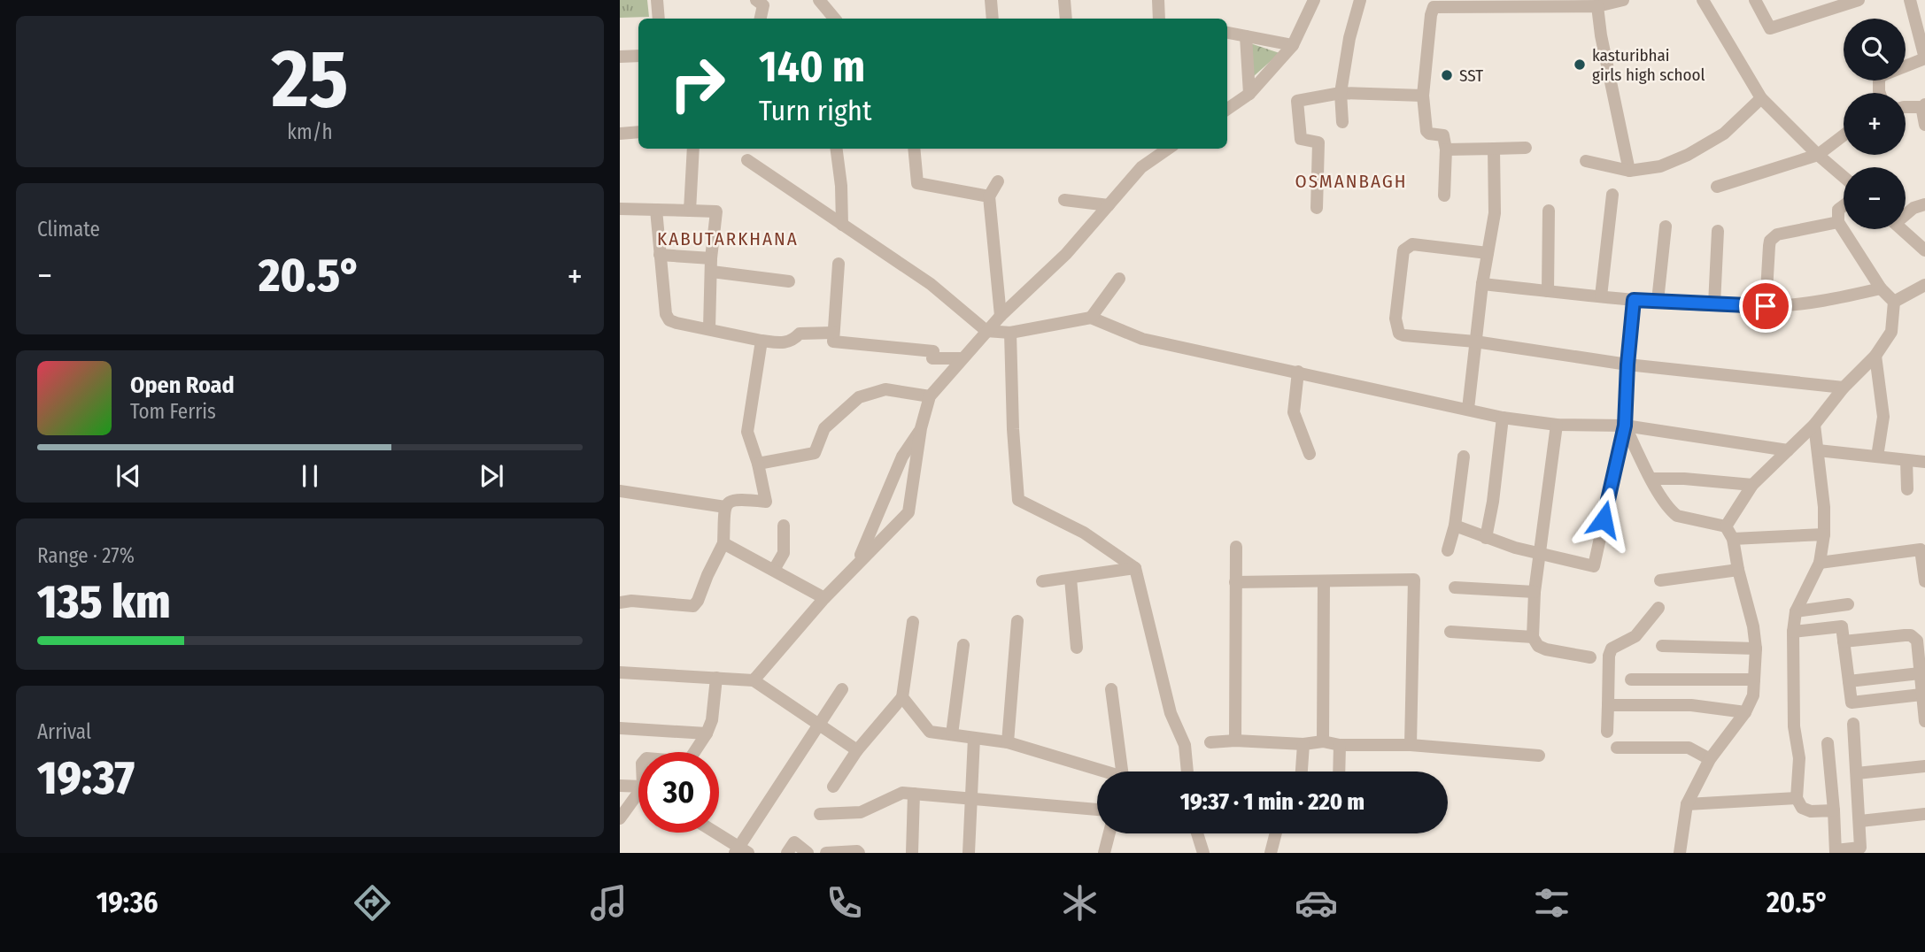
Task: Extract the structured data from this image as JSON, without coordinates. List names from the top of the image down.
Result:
{
  "districts": ["OSMANBAGH", "KABUTARKHANA"],
  "places": ["kasturibhai girls high school", "SST"],
  "page": {
    "tile": [
      ["25", "km/h"],
      "Climate",
      ["Range · 27%", "135 km"],
      ["Arrival", "19:37"]
    ],
    "map_buttons": ["+", "−"],
    "turn": ["140 m", "Turn right"],
    "heat": ["−", "20.5°", "+"],
    "song": ["Open Road", "Tom Ferris"],
    "limit": "30",
    "trip": "19:37 · 1 min · 220 m",
    "tabs": ["19:36", "20.5°"]
  }
}
